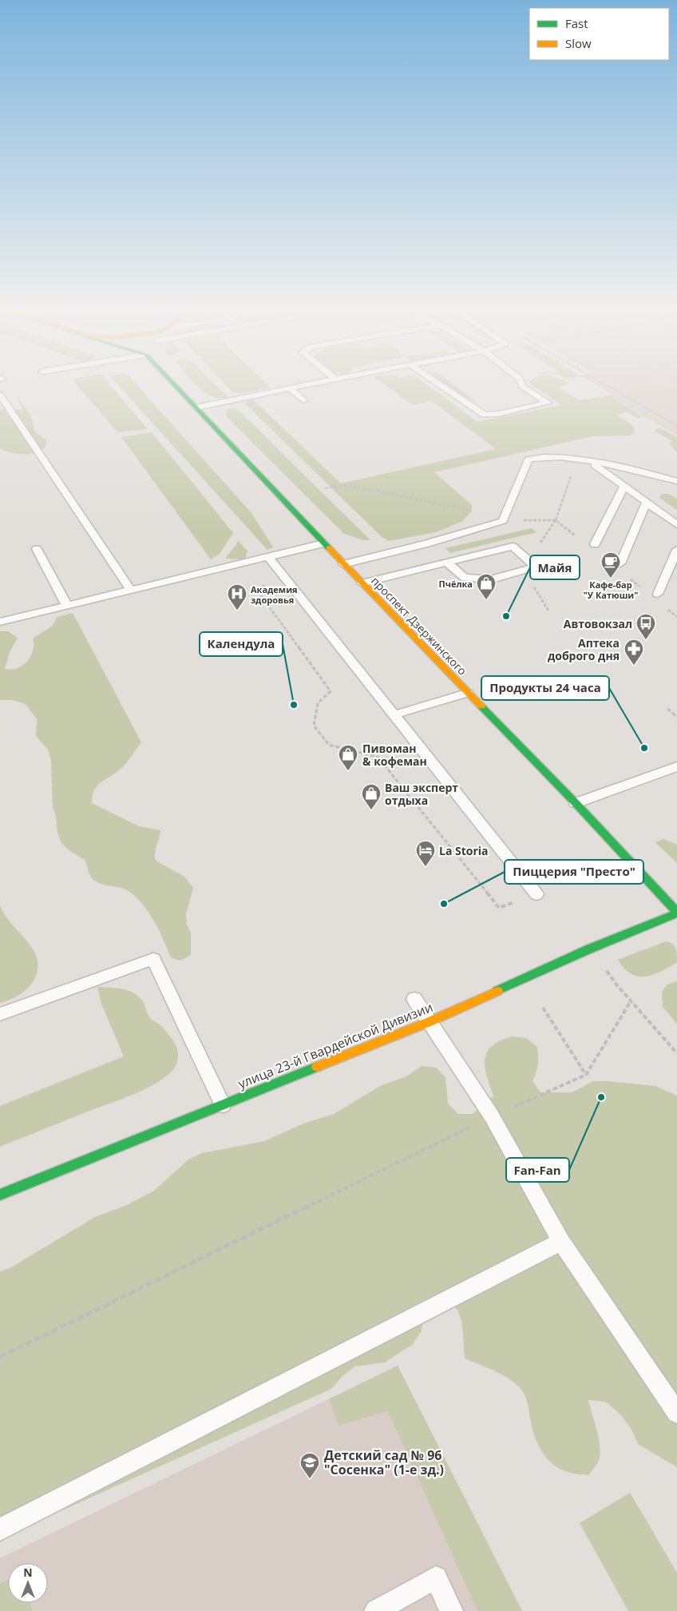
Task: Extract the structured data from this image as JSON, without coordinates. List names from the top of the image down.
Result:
{
  "streets": {
    "main road": ["проспект Дзержинского", "улица 23-й Гвардейской Дивизии"]
  },
  "crossings": [
    ["проспект Дзержинского", "улица 23-й Гвардейской Дивизии"]
  ],
  "places": {
    "cafe": ["Кафе-бар \"У Катюши\""],
    "shop": ["Пчёлка", "Пивоман & кофеман", "Ваш эксперт отдыха"],
    "hospital": ["Академия здоровья"],
    "other": [
      "Майя",
      "Календула",
      "Продукты 24 часа",
      "Пиццерия \"Престо\"",
      "Fan-Fan"
    ],
    "bus stop": ["Автовокзал"],
    "pharmacy": ["Аптека доброго дня"],
    "hotel": ["La Storia"],
    "school or university": ["Детский сад № 96 \"Сосенка\" (1-е зд.)"]
  },
  "legend": ["Fast", "Slow"],
  "north": "top"
}
